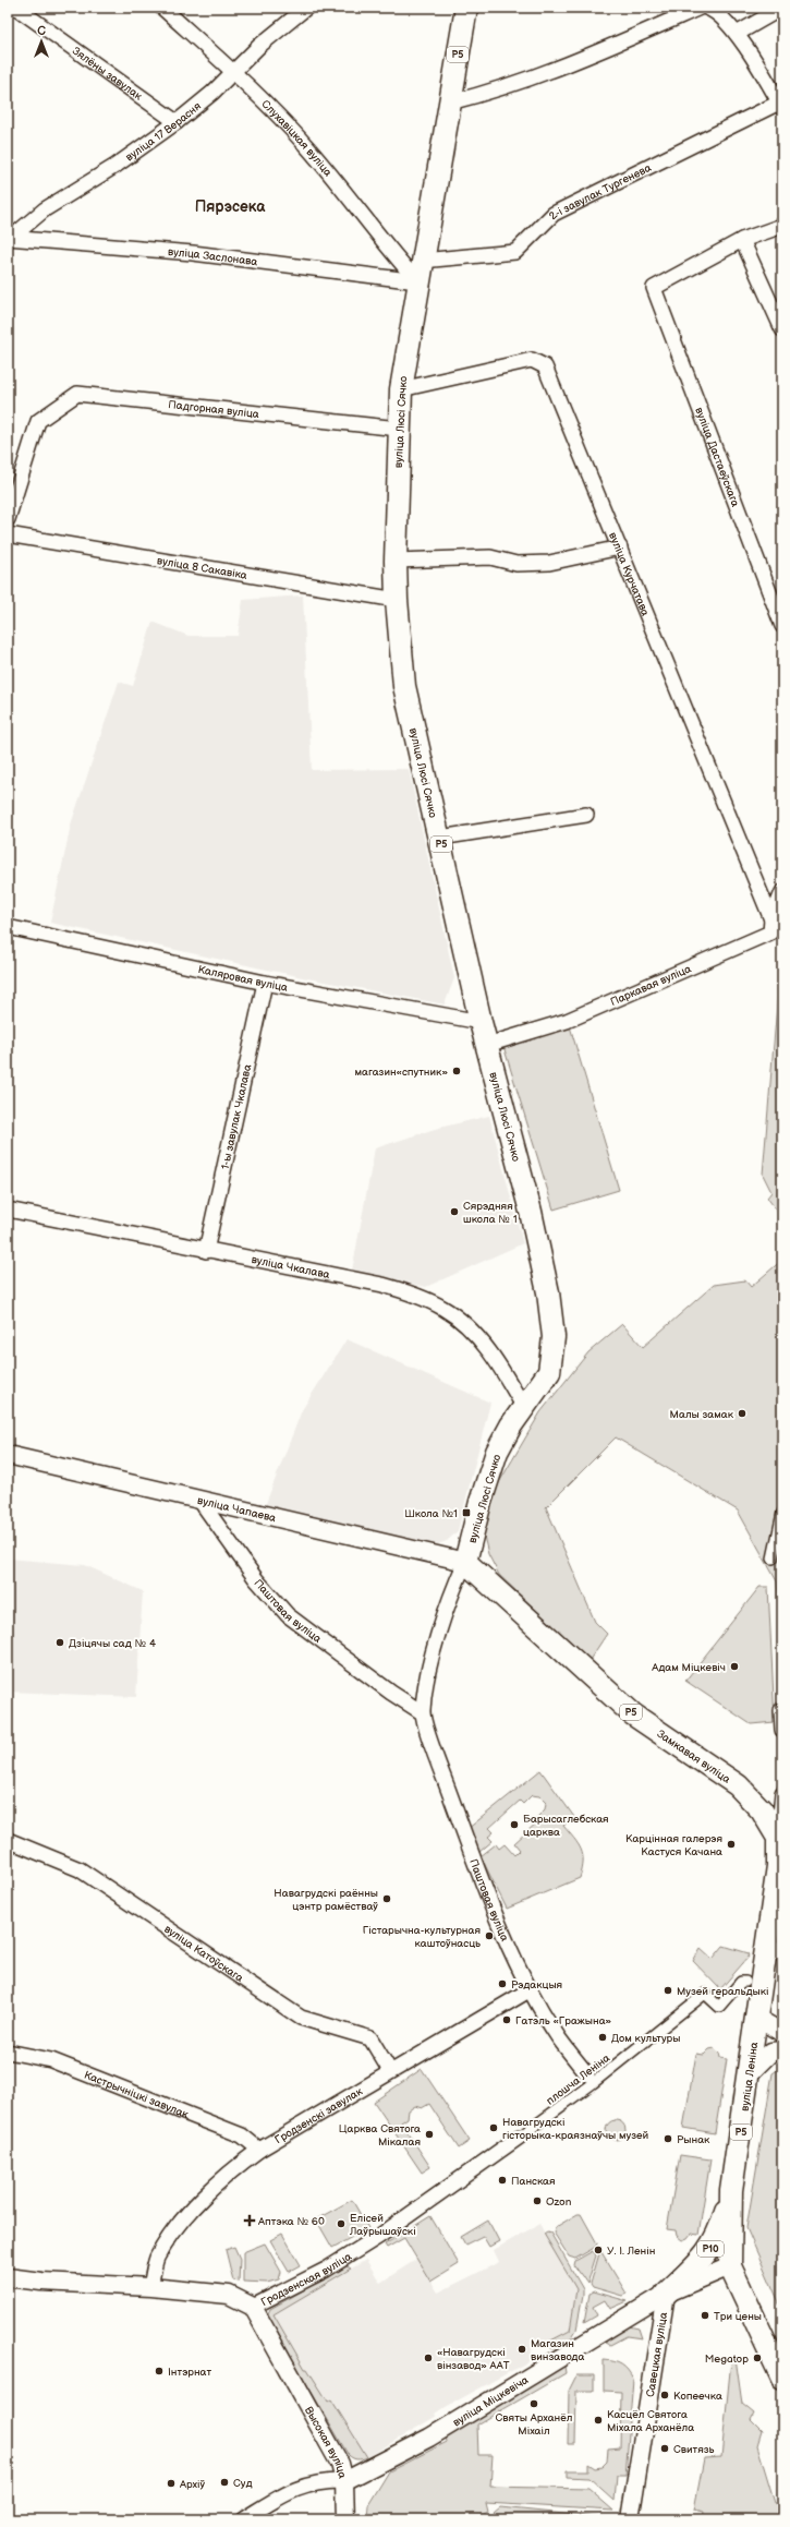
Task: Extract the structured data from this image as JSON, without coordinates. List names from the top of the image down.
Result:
{
  "streets": {
    "main road": [
      "Р5",
      "вуліца Люсі Сячко",
      "Замкавая вуліца",
      "вуліца Леніна",
      "Р10"
    ],
    "street": [
      "Зялёны завулак",
      "вуліца 17 Верасня",
      "Слухавіцкая вуліца",
      "2-і завулак Тургенева",
      "вуліца Заслонава",
      "Падгорная вуліца",
      "вуліца Дастаеўскага",
      "вуліца 8 Сакавіка",
      "вуліца Курчатава",
      "Каляровая вуліца",
      "Паркавая вуліца",
      "1-ы завулак Чкалава",
      "вуліца Чкалава",
      "вуліца Чапаева",
      "Паштовая вуліца",
      "вуліца Катоўскага",
      "плошча Леніна",
      "Кастрычніцкі завулак",
      "Гродзенскі завулак",
      "Гродзенская вуліца",
      "Савецкая вуліца",
      "вуліца Міцкевіча",
      "Высокая вуліца"
    ]
  },
  "crossings": [
    ["Р5", "Замкавая вуліца"],
    ["Р5", "вуліца Леніна"],
    ["Зялёны завулак", "вуліца 17 Верасня"],
    ["вуліца 17 Верасня", "Слухавіцкая вуліца"],
    ["вуліца 17 Верасня", "вуліца Заслонава"],
    ["Слухавіцкая вуліца", "2-і завулак Тургенева"],
    ["Слухавіцкая вуліца", "вуліца Заслонава"],
    ["Слухавіцкая вуліца", "вуліца Люсі Сячко"],
    ["2-і завулак Тургенева", "вуліца Заслонава"],
    ["2-і завулак Тургенева", "вуліца Люсі Сячко"],
    ["вуліца Заслонава", "вуліца Люсі Сячко"],
    ["Падгорная вуліца", "вуліца Люсі Сячко"],
    ["вуліца Люсі Сячко", "вуліца 8 Сакавіка"],
    ["вуліца Люсі Сячко", "вуліца Курчатава"],
    ["вуліца Люсі Сячко", "Каляровая вуліца"],
    ["вуліца Люсі Сячко", "Паркавая вуліца"],
    ["вуліца Люсі Сячко", "вуліца Чкалава"],
    ["вуліца Люсі Сячко", "вуліца Чапаева"],
    ["вуліца Люсі Сячко", "Паштовая вуліца"],
    ["вуліца Люсі Сячко", "Замкавая вуліца"],
    ["вуліца Курчатава", "Паркавая вуліца"],
    ["Каляровая вуліца", "1-ы завулак Чкалава"],
    ["1-ы завулак Чкалава", "вуліца Чкалава"],
    ["вуліца Чапаева", "Паштовая вуліца"],
    ["вуліца Чапаева", "Замкавая вуліца"],
    ["Паштовая вуліца", "Замкавая вуліца"],
    ["Паштовая вуліца", "Гродзенскі завулак"],
    ["вуліца Катоўскага", "Гродзенскі завулак"],
    ["вуліца Леніна", "Р10"],
    ["плошча Леніна", "Гродзенская вуліца"],
    ["Кастрычніцкі завулак", "Гродзенскі завулак"],
    ["Гродзенскі завулак", "Гродзенская вуліца"],
    ["Р10", "Савецкая вуліца"],
    ["Р10", "вуліца Міцкевіча"],
    ["Гродзенская вуліца", "Высокая вуліца"],
    ["Савецкая вуліца", "вуліца Міцкевіча"],
    ["вуліца Міцкевіча", "Высокая вуліца"]
  ],
  "districts": ["Пярэсека"],
  "places": {
    "other": [
      "магазин«спутник»",
      "Сярэдняя школа № 1",
      "Малы замак",
      "Дзіцячы сад № 4",
      "Адам Міцкевіч",
      "Барысаглебская царква",
      "Карцінная галерэя Кастуся Качана",
      "Навагрудскі раённы цэнтр рамёстваў",
      "Гістарычна-культурная каштоўнасць",
      "Рэдакцыя",
      "Музей геральдыкі",
      "Гатэль «Гражына»",
      "Дом культуры",
      "Навагрудскі гісторыка-краязнаўчы музей",
      "Царква Святога Мікалая",
      "Рынак",
      "Панская",
      "Ozon",
      "Елісей Лаўрышаўскі",
      "У. І. Ленін",
      "Три цены",
      "Магазин винзавода",
      "«Навагрудскі вінзавод» ААТ",
      "Megatop",
      "Інтэрнат",
      "Копеечка",
      "Святы Арханёл Міхаіл",
      "Касцёл Святога Міхала Арханёла",
      "Свитязь",
      "Суд",
      "Архіў"
    ],
    "transit": ["Школа №1"],
    "health": ["Аптэка № 60"]
  },
  "north": "top"
}
